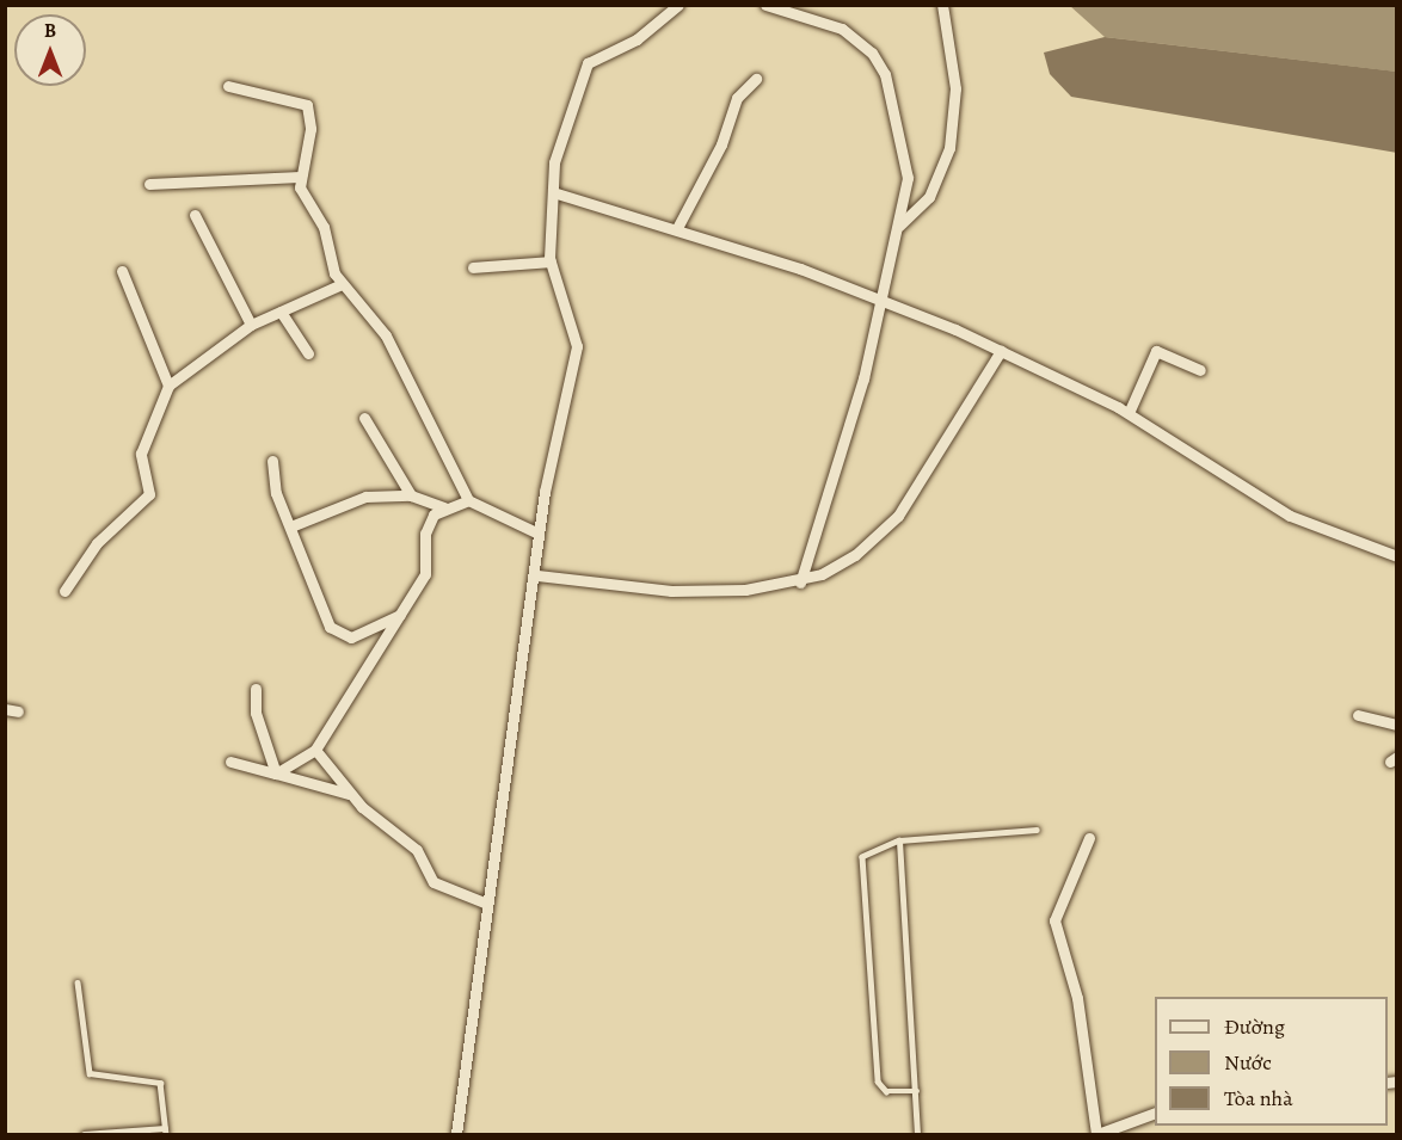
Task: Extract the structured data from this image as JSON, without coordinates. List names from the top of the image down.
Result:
{
  "legend": ["Đường", "Nước", "Tòa nhà"],
  "north": "top"
}
